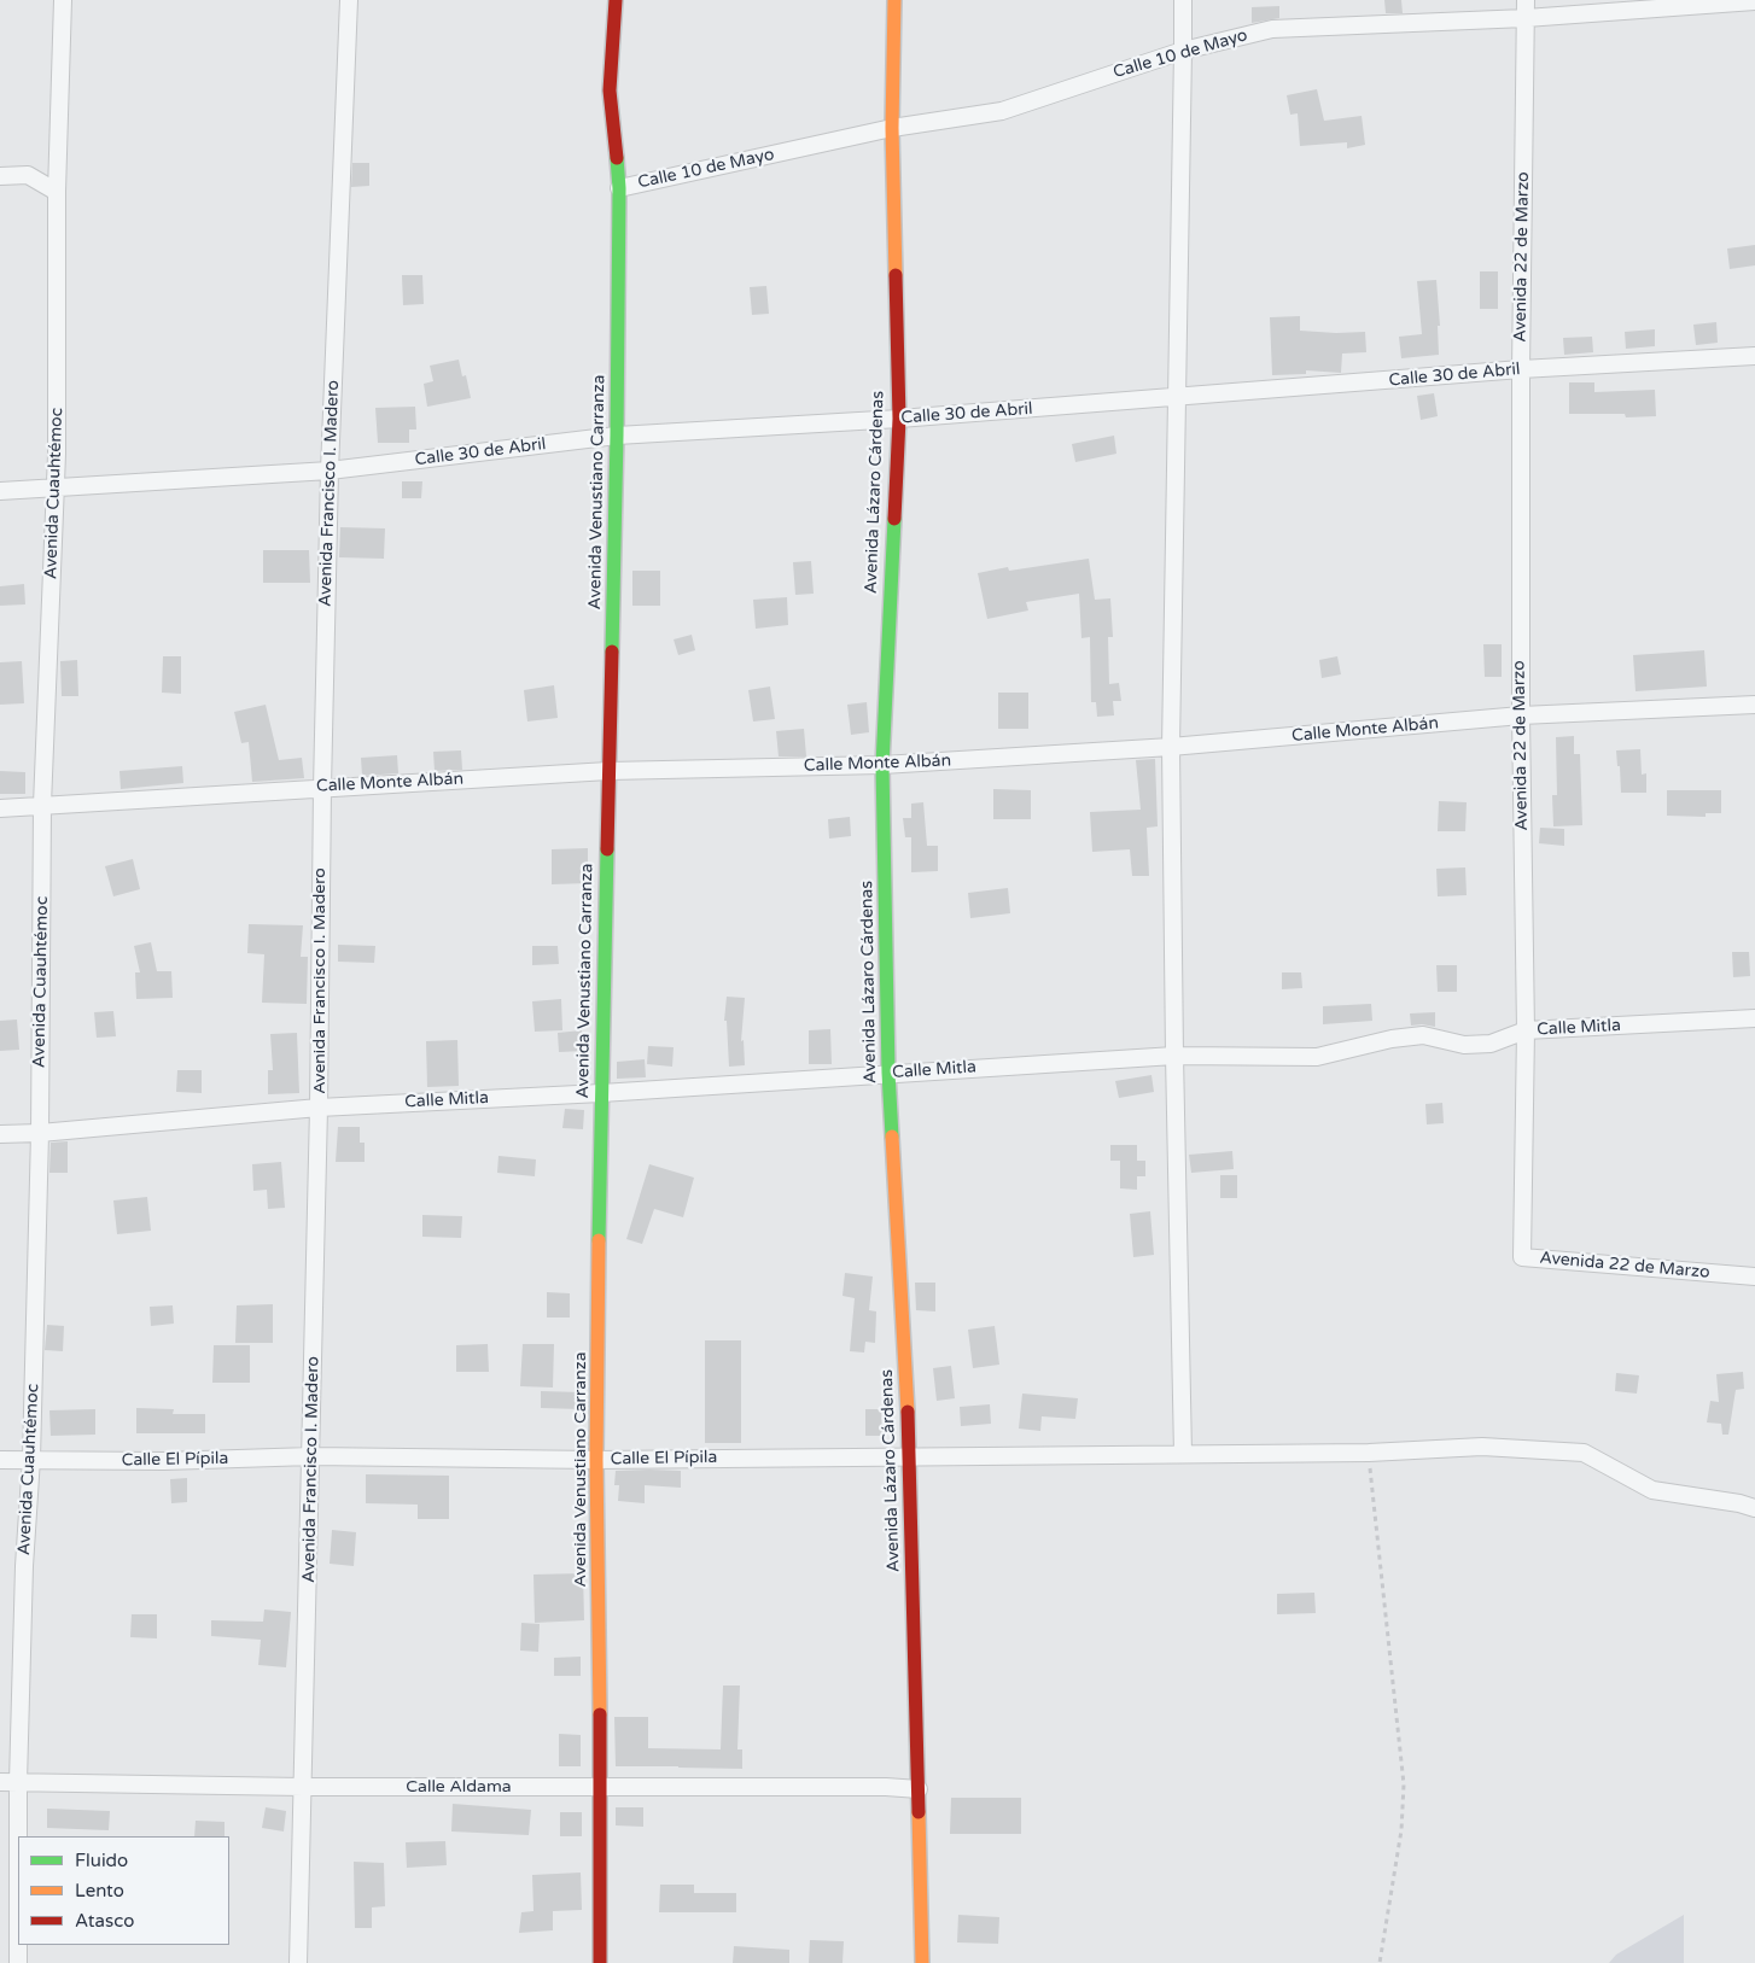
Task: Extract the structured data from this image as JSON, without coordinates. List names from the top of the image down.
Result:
{
  "streets": {
    "street": [
      "Calle 10 de Mayo",
      "Avenida 22 de Marzo",
      "Calle 30 de Abril",
      "Avenida Venustiano Carranza",
      "Avenida Lázaro Cárdenas",
      "Avenida Cuauhtémoc",
      "Avenida Francisco I. Madero",
      "Calle Monte Albán",
      "Calle Mitla",
      "Calle El Pípila",
      "Calle Aldama"
    ]
  },
  "crossings": [
    ["Calle 10 de Mayo", "Avenida 22 de Marzo"],
    ["Calle 10 de Mayo", "Avenida Venustiano Carranza"],
    ["Calle 10 de Mayo", "Avenida Lázaro Cárdenas"],
    ["Avenida 22 de Marzo", "Calle 30 de Abril"],
    ["Avenida 22 de Marzo", "Calle Monte Albán"],
    ["Avenida 22 de Marzo", "Calle Mitla"],
    ["Calle 30 de Abril", "Avenida Venustiano Carranza"],
    ["Calle 30 de Abril", "Avenida Lázaro Cárdenas"],
    ["Calle 30 de Abril", "Avenida Cuauhtémoc"],
    ["Calle 30 de Abril", "Avenida Francisco I. Madero"],
    ["Avenida Venustiano Carranza", "Calle Monte Albán"],
    ["Avenida Venustiano Carranza", "Calle Mitla"],
    ["Avenida Venustiano Carranza", "Calle El Pípila"],
    ["Avenida Venustiano Carranza", "Calle Aldama"],
    ["Avenida Lázaro Cárdenas", "Calle Monte Albán"],
    ["Avenida Lázaro Cárdenas", "Calle Mitla"],
    ["Avenida Lázaro Cárdenas", "Calle El Pípila"],
    ["Avenida Lázaro Cárdenas", "Calle Aldama"],
    ["Avenida Cuauhtémoc", "Calle Monte Albán"],
    ["Avenida Cuauhtémoc", "Calle Mitla"],
    ["Avenida Cuauhtémoc", "Calle El Pípila"],
    ["Avenida Cuauhtémoc", "Calle Aldama"],
    ["Avenida Francisco I. Madero", "Calle Monte Albán"],
    ["Avenida Francisco I. Madero", "Calle Mitla"],
    ["Avenida Francisco I. Madero", "Calle El Pípila"],
    ["Avenida Francisco I. Madero", "Calle Aldama"]
  ],
  "legend": ["Fluido", "Lento", "Atasco"]
}
